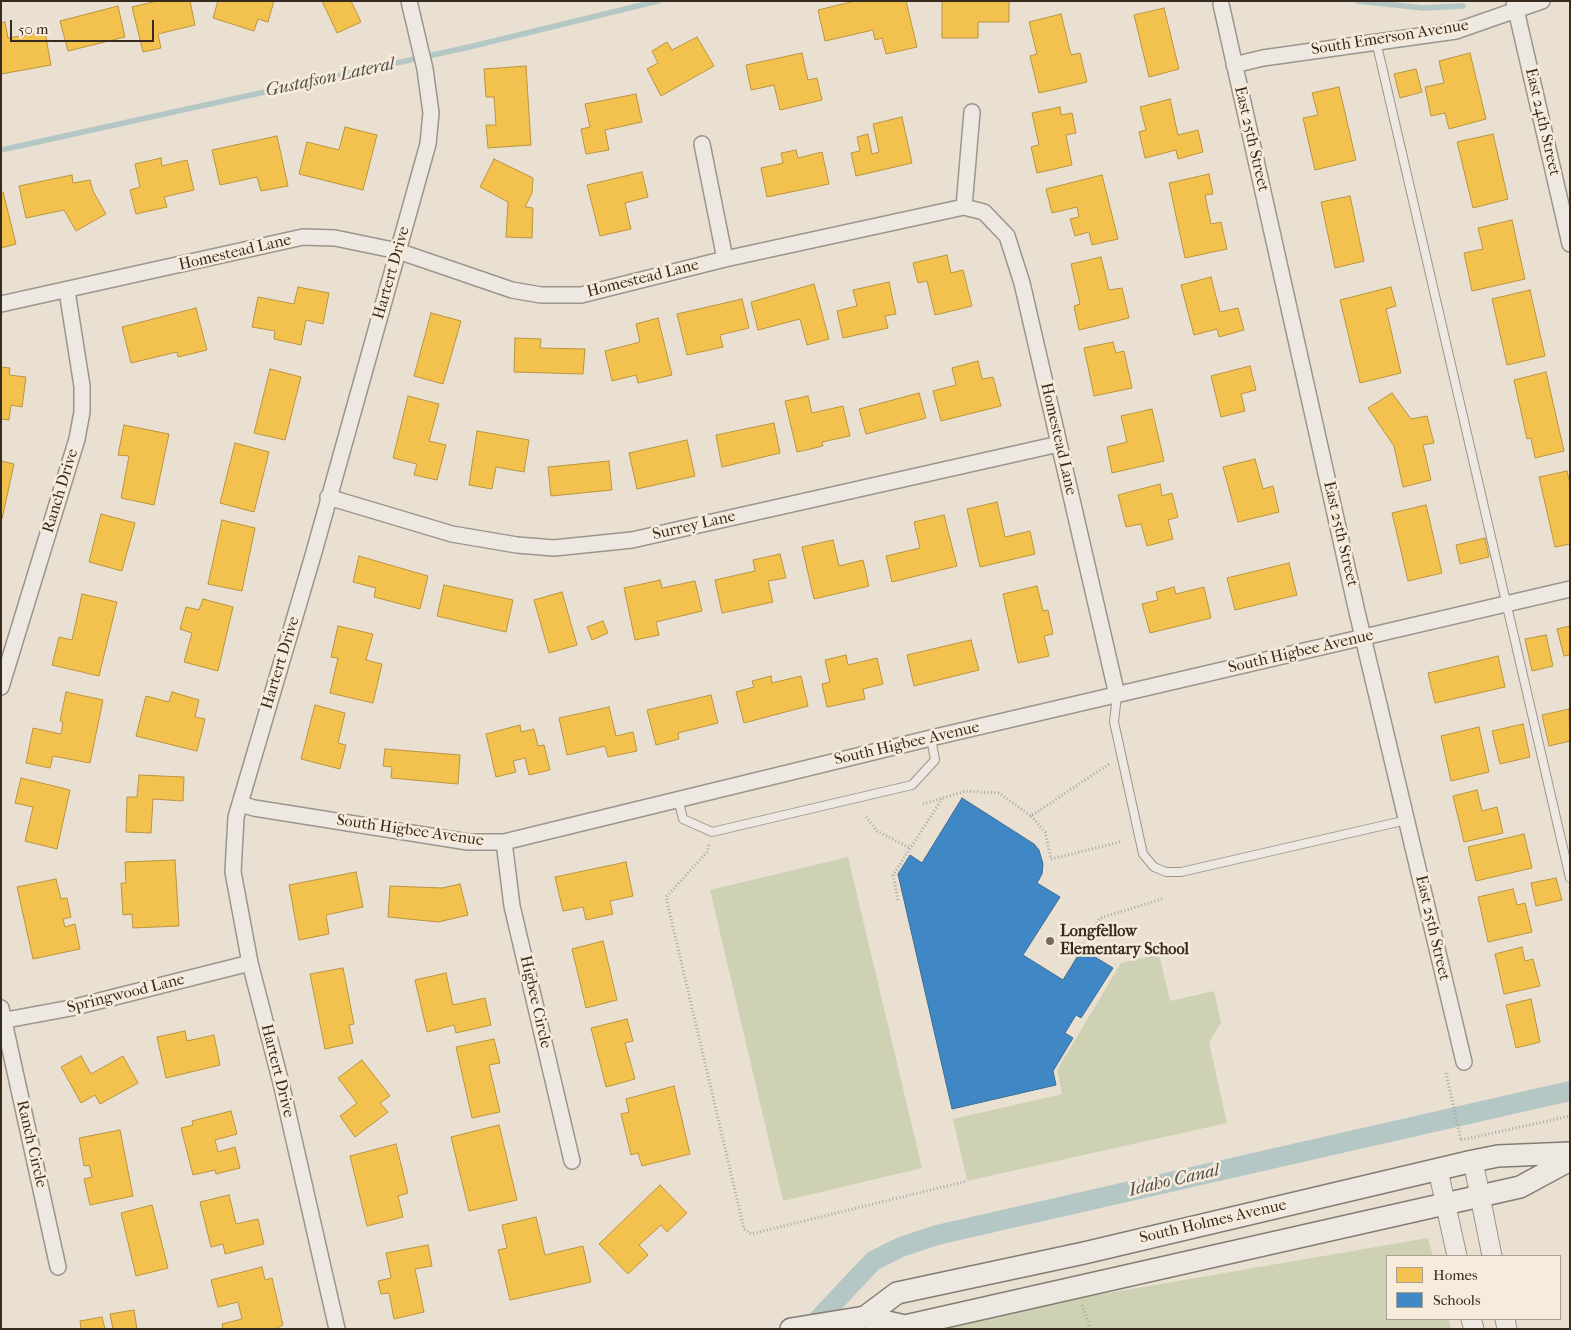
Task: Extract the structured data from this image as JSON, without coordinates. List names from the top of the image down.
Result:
{
  "streets": {
    "main road": ["South Holmes Avenue"],
    "street": [
      "South Emerson Avenue",
      "East 24th Street",
      "East 25th Street",
      "Homestead Lane",
      "Hartert Drive",
      "Ranch Drive",
      "Surrey Lane",
      "South Higbee Avenue",
      "Springwood Lane",
      "Higbee Circle",
      "Ranch Circle"
    ]
  },
  "crossings": [
    ["South Emerson Avenue", "East 24th Street"],
    ["South Emerson Avenue", "East 25th Street"],
    ["East 25th Street", "South Higbee Avenue"],
    ["Homestead Lane", "Hartert Drive"],
    ["Homestead Lane", "Ranch Drive"],
    ["Homestead Lane", "Surrey Lane"],
    ["Homestead Lane", "South Higbee Avenue"],
    ["Hartert Drive", "Surrey Lane"],
    ["Hartert Drive", "South Higbee Avenue"],
    ["Hartert Drive", "Springwood Lane"],
    ["South Higbee Avenue", "Higbee Circle"],
    ["Springwood Lane", "Ranch Circle"]
  ],
  "water": ["Gustafson Lateral", "Idaho Canal"],
  "places": ["Longfellow Elementary School"],
  "legend": ["Homes", "Schools"],
  "scale_bar": "50 m"
}
